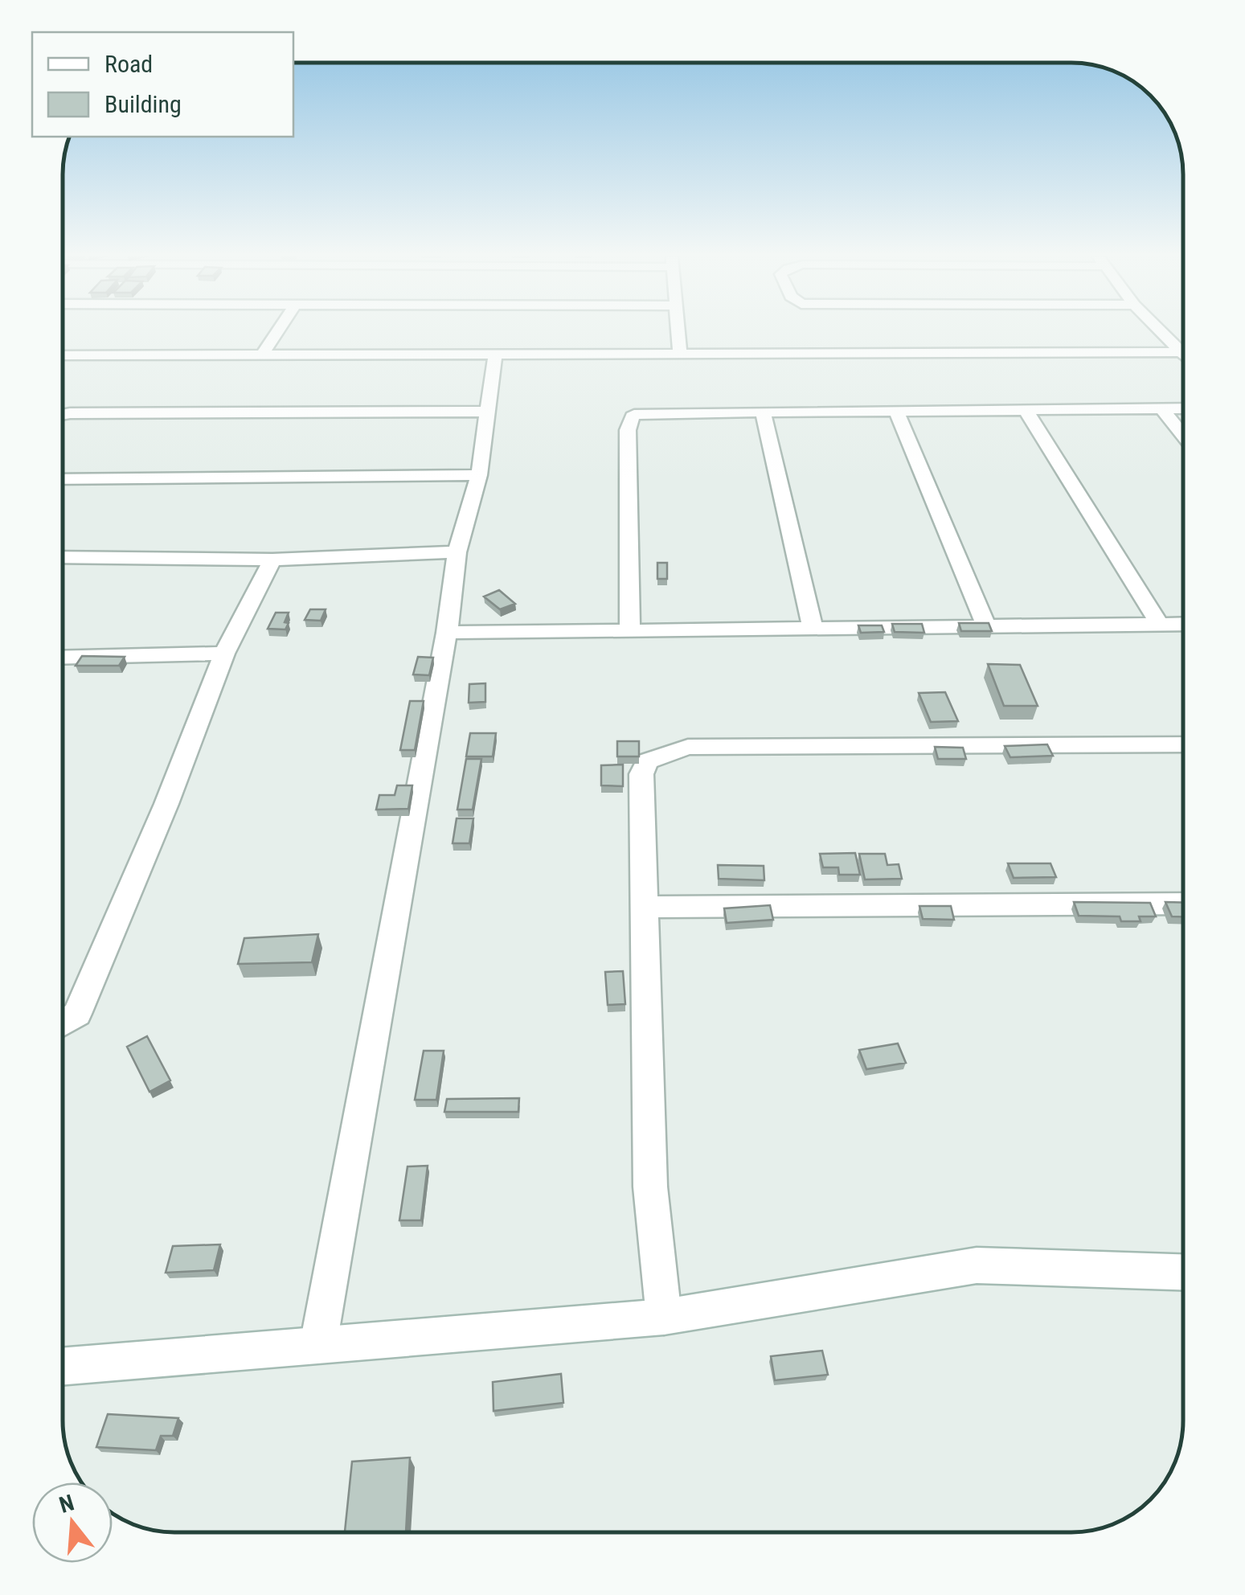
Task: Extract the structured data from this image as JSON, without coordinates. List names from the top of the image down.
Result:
{
  "legend": ["Road", "Building"],
  "north": "top"
}
